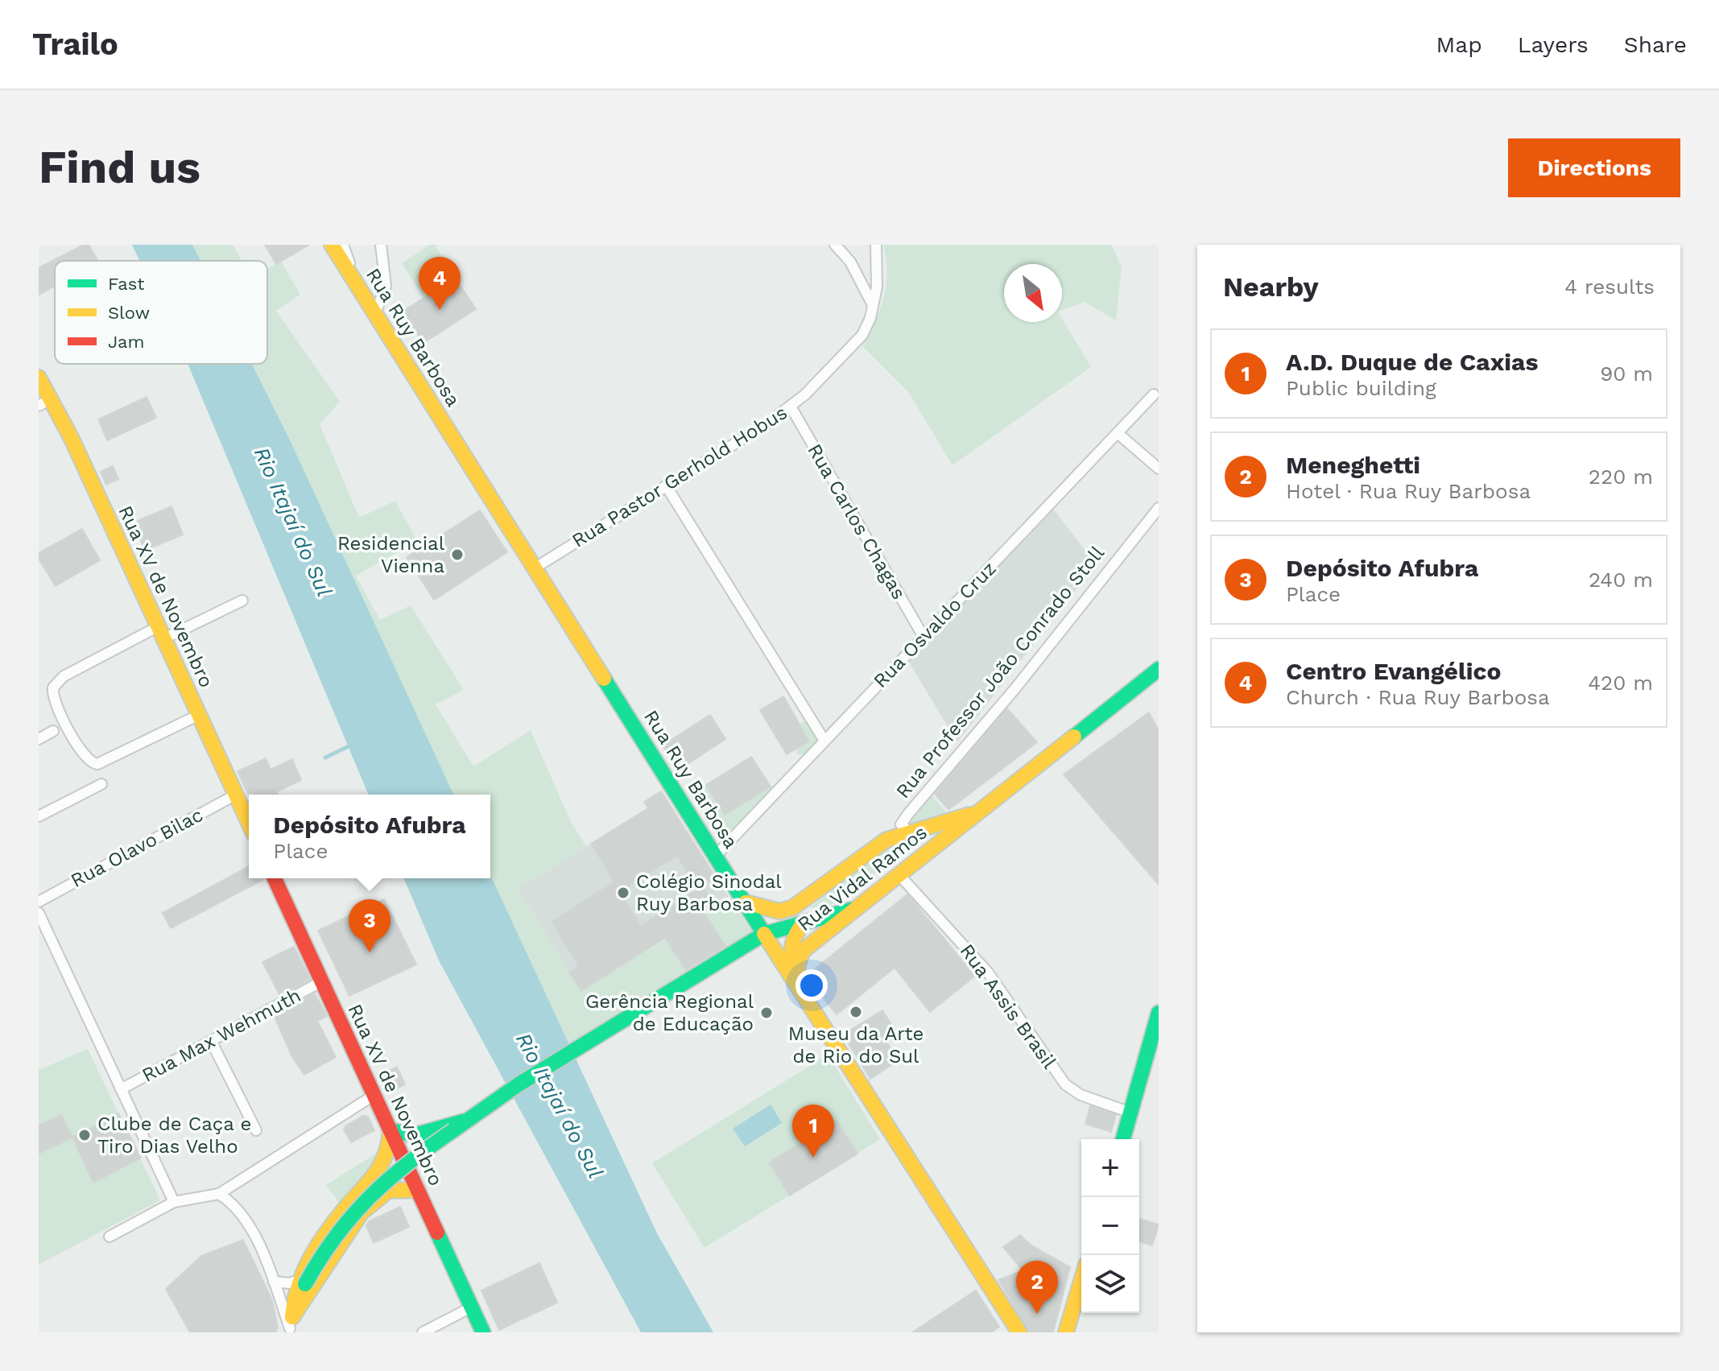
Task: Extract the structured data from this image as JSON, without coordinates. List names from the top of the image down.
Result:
{
  "streets": {
    "main road": ["Rua Ruy Barbosa", "Rua XV de Novembro", "Rua Vidal Ramos"],
    "street": [
      "Rua Pastor Gerhold Hobus",
      "Rua Carlos Chagas",
      "Rua Osvaldo Cruz",
      "Rua Professor João Conrado Stoll",
      "Rua Olavo Bilac",
      "Rua Assis Brasil",
      "Rua Max Wehmuth"
    ]
  },
  "crossings": [
    ["Rua Ruy Barbosa", "Rua Pastor Gerhold Hobus"],
    ["Rua Ruy Barbosa", "Rua Osvaldo Cruz"],
    ["Rua Pastor Gerhold Hobus", "Rua Carlos Chagas"],
    ["Rua Carlos Chagas", "Rua Osvaldo Cruz"],
    ["Rua XV de Novembro", "Rua Olavo Bilac"],
    ["Rua XV de Novembro", "Rua Max Wehmuth"],
    ["Rua Professor João Conrado Stoll", "Rua Vidal Ramos"],
    ["Rua Vidal Ramos", "Rua Assis Brasil"]
  ],
  "water": ["Rio Itajaí do Sul"],
  "places": [
    "Residencial Vienna",
    "Colégio Sinodal Ruy Barbosa",
    "Museu da Arte de Rio do Sul",
    "Gerência Regional de Educação",
    "Clube de Caça e Tiro Dias Velho"
  ],
  "legend": ["Fast", "Slow", "Jam"],
  "north": "bottom right",
  "page": {
    "header": "Trailo",
    "nav": ["Map", "Layers", "Share"],
    "buttons": "Directions",
    "title": "Find us",
    "heading": ["Nearby", "4 results"],
    "pins": [
      "4",
      "3",
      "1",
      "2"
    ],
    "list": [
      {
        "mark": "1",
        "name": "A.D. Duque de Caxias",
        "note": "Public building",
        "value": "90 m"
      },
      {
        "mark": "2",
        "name": "Meneghetti",
        "note": "Hotel · Rua Ruy Barbosa",
        "value": "220 m"
      },
      {
        "mark": "3",
        "name": "Depósito Afubra",
        "note": "Place",
        "value": "240 m"
      },
      {
        "mark": "4",
        "name": "Centro Evangélico",
        "note": "Church · Rua Ruy Barbosa",
        "value": "420 m"
      }
    ],
    "popup": ["Depósito Afubra", "Place"],
    "map_buttons": ["+", "−"]
  }
}
